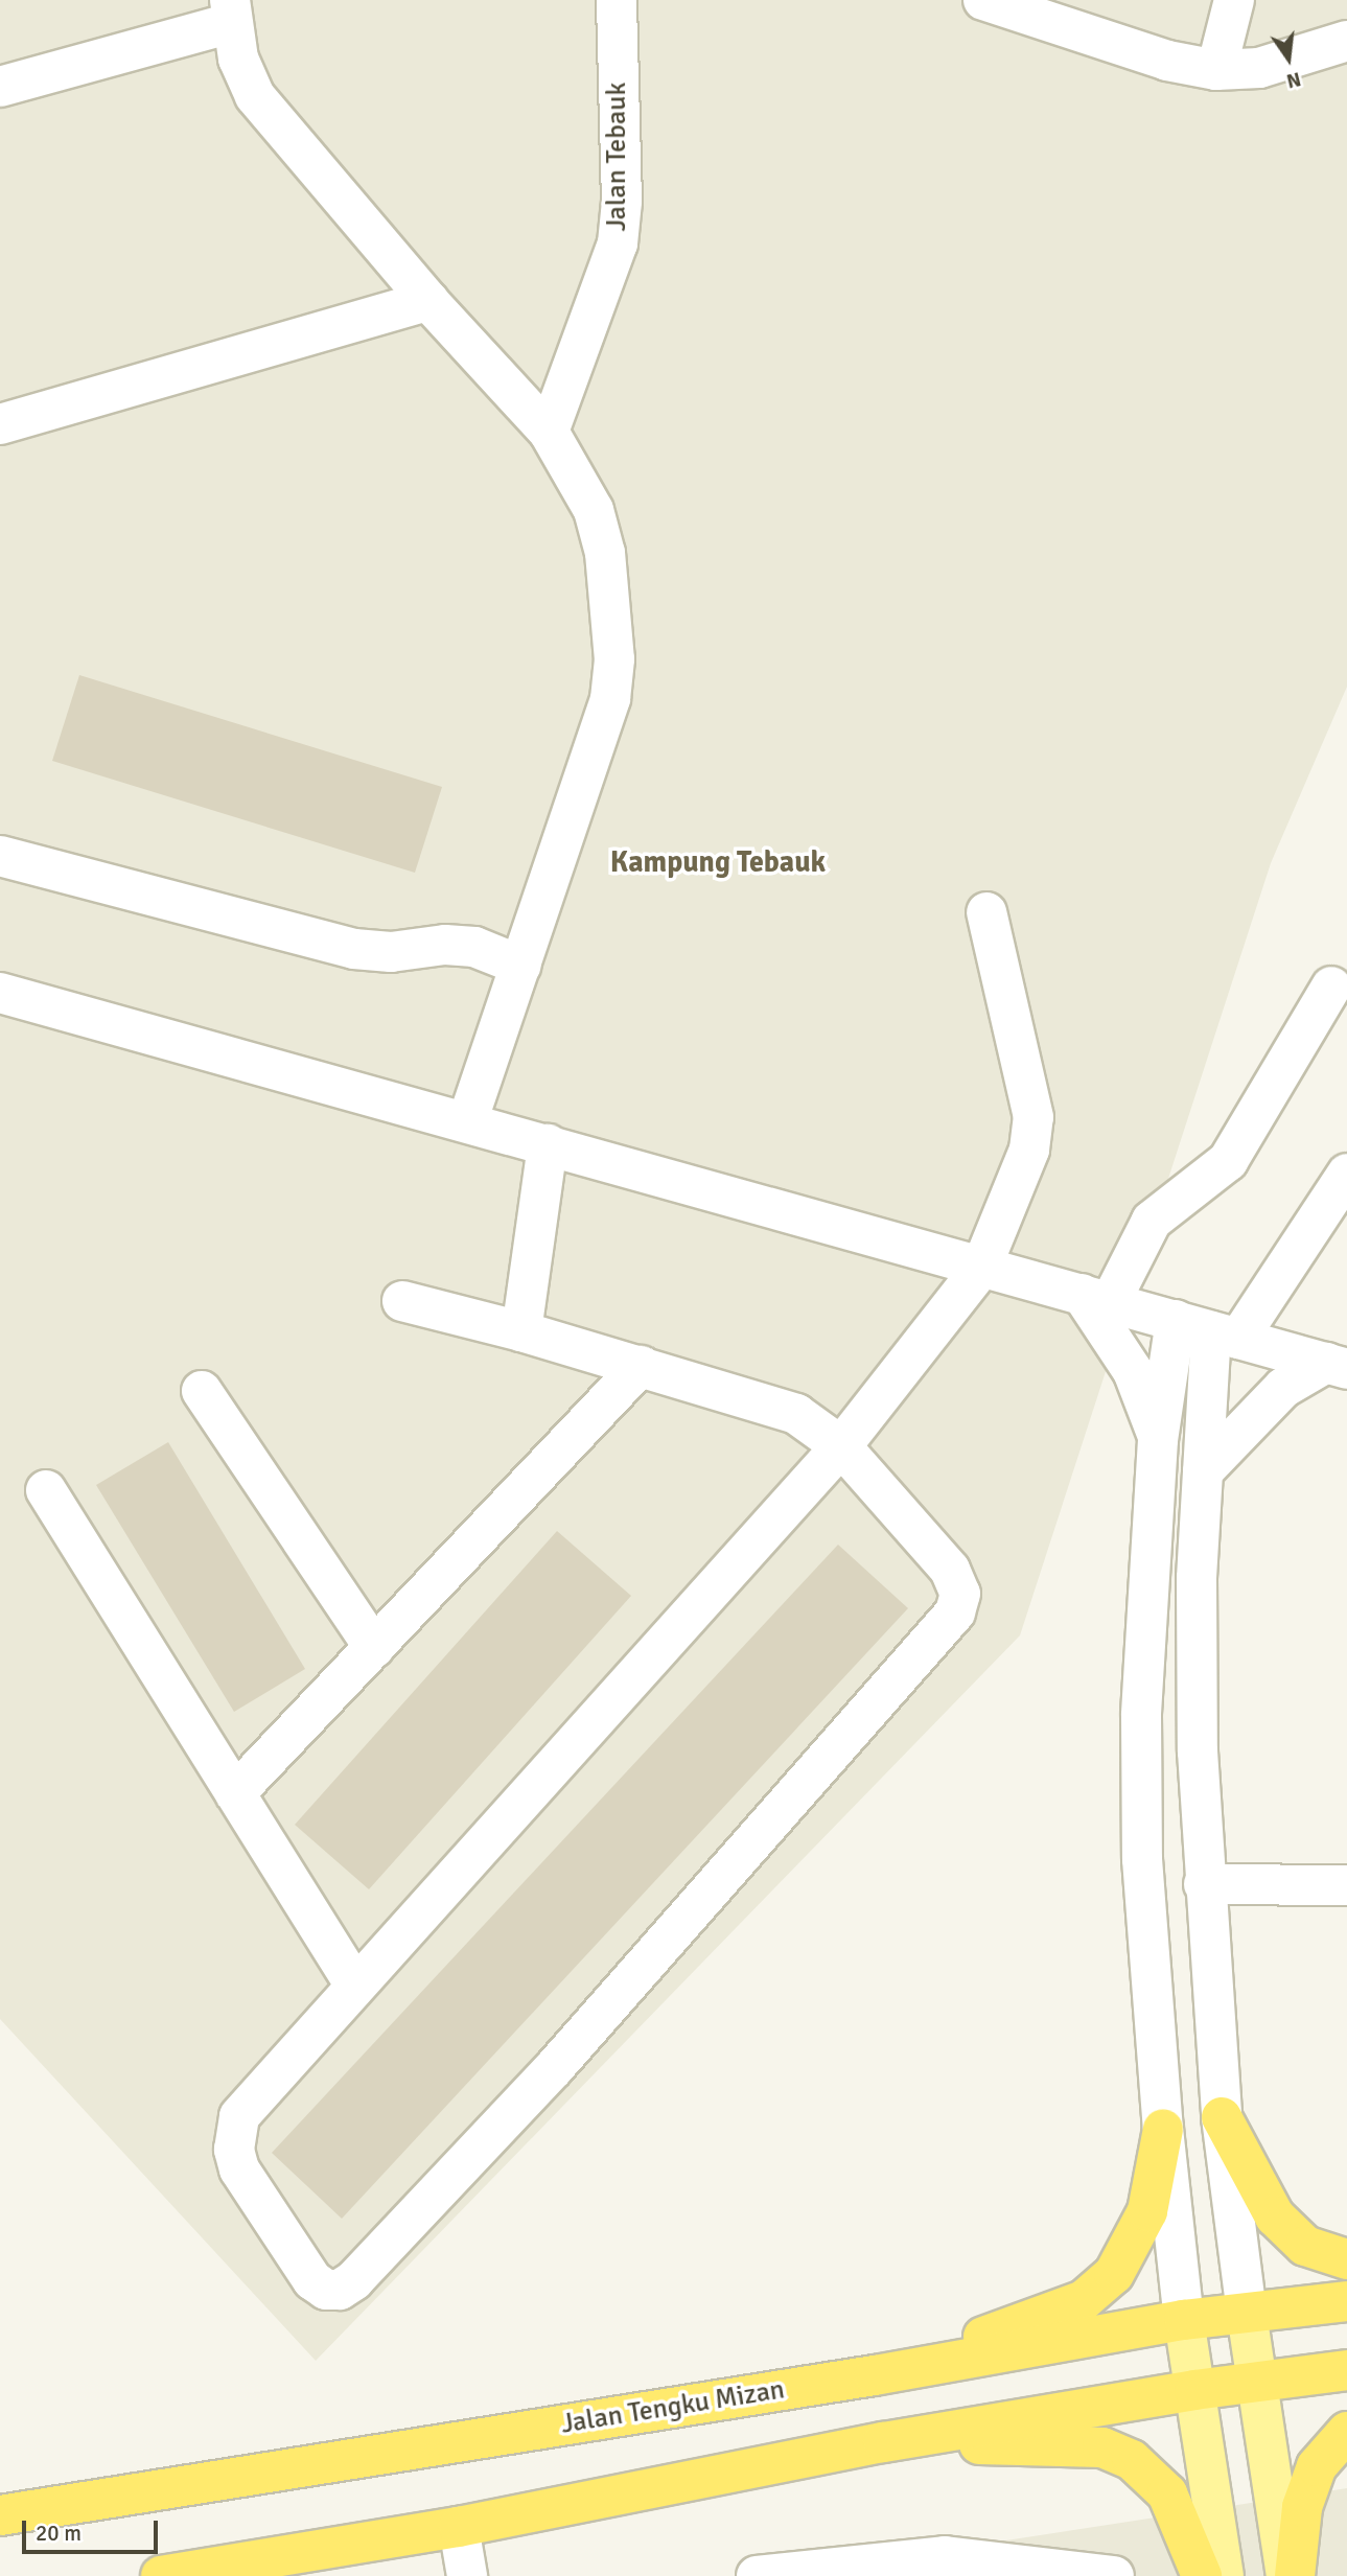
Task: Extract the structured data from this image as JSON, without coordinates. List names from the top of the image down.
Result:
{
  "streets": {
    "highway": ["Jalan Tengku Mizan"],
    "street": ["Jalan Tebauk"]
  },
  "districts": ["Kampung Tebauk"],
  "scale_bar": "20 m",
  "north": "bottom"
}
